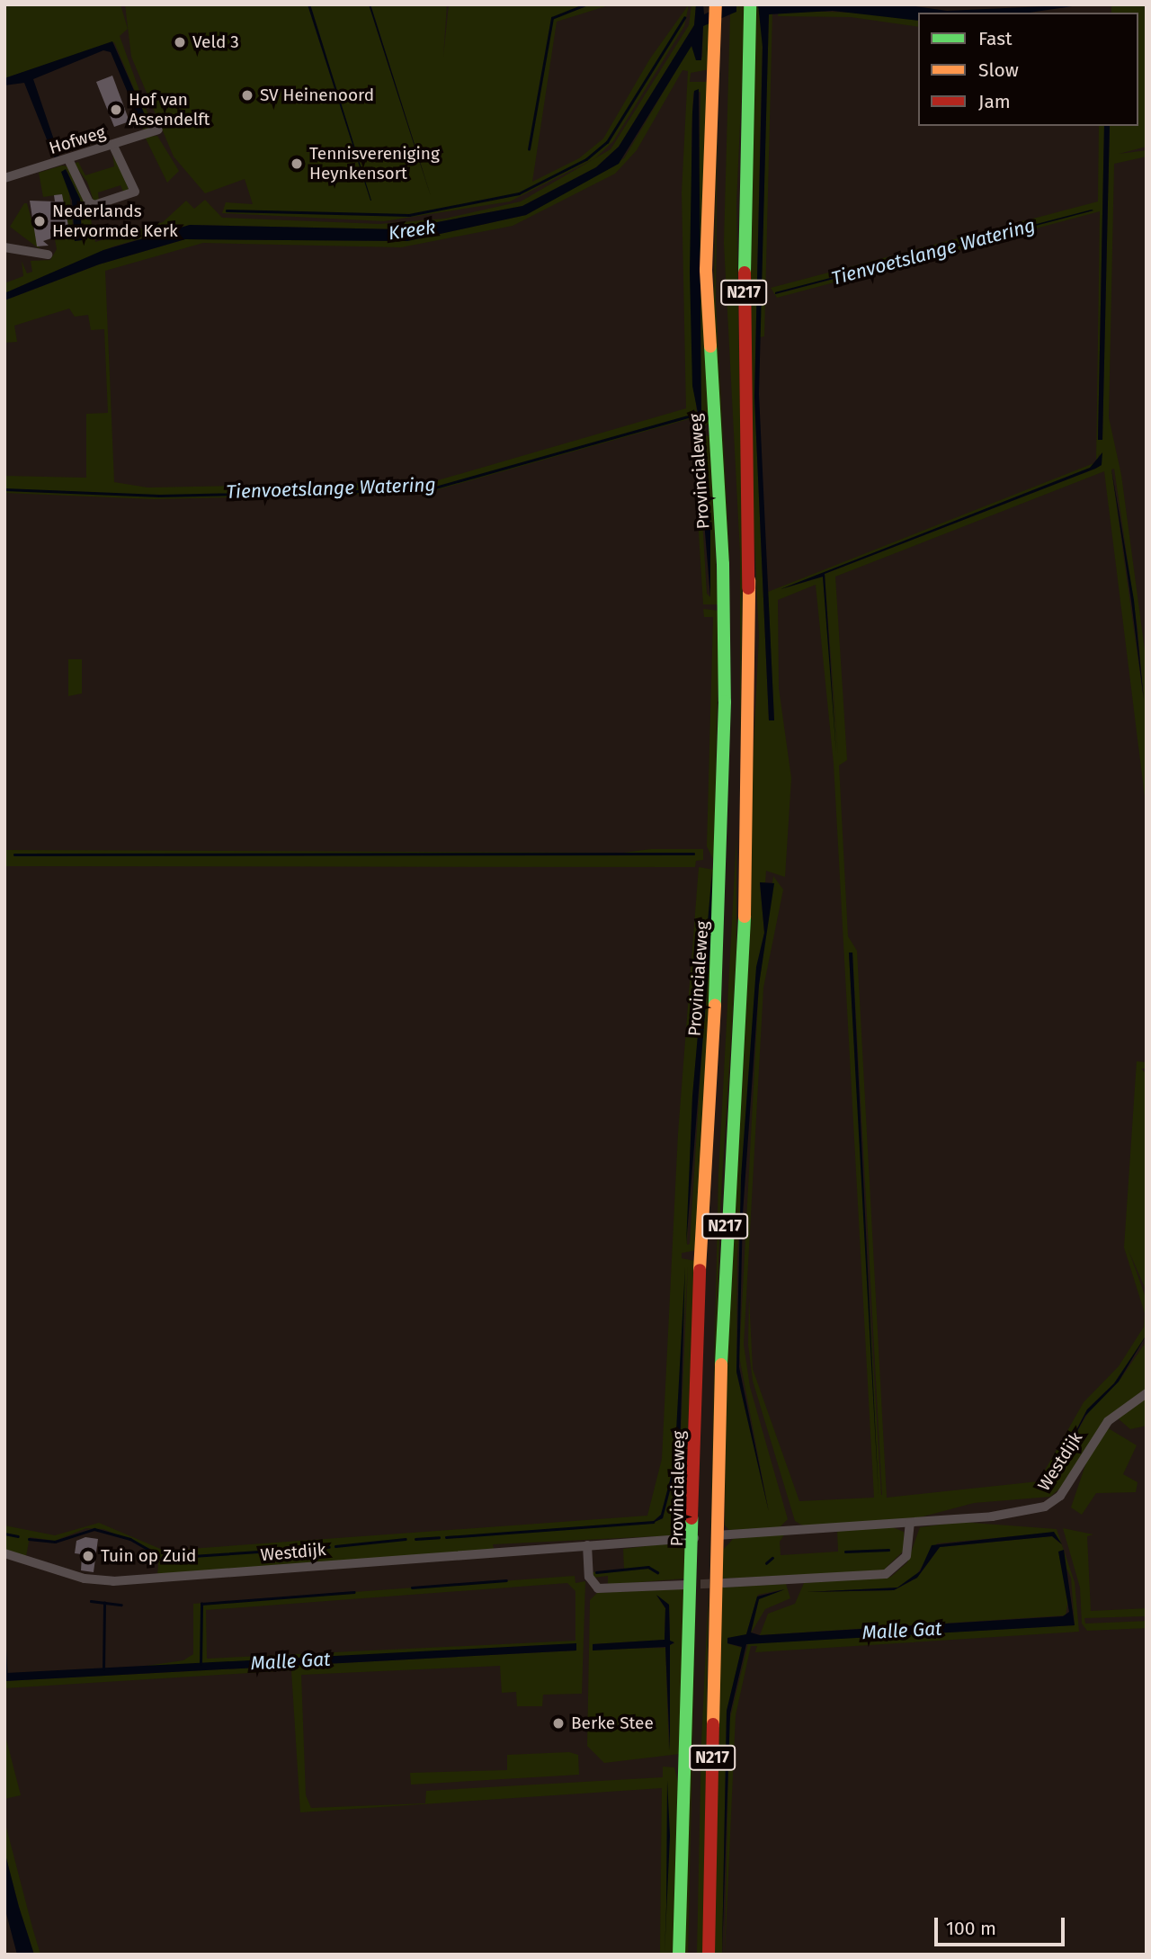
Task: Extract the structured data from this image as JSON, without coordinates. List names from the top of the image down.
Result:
{
  "streets": {
    "main road": ["N217", "Provincialeweg"],
    "street": ["Hofweg", "Westdijk"]
  },
  "crossings": [
    ["N217", "Westdijk"],
    ["Provincialeweg", "Westdijk"]
  ],
  "water": ["Kreek", "Tienvoetslange Watering", "Malle Gat"],
  "places": [
    "Veld 3",
    "SV Heinenoord",
    "Hof van Assendelft",
    "Tennisvereniging Heynkensort",
    "Nederlands Hervormde Kerk",
    "Tuin op Zuid",
    "Berke Stee"
  ],
  "legend": ["Fast", "Slow", "Jam"],
  "scale_bar": "100 m"
}
